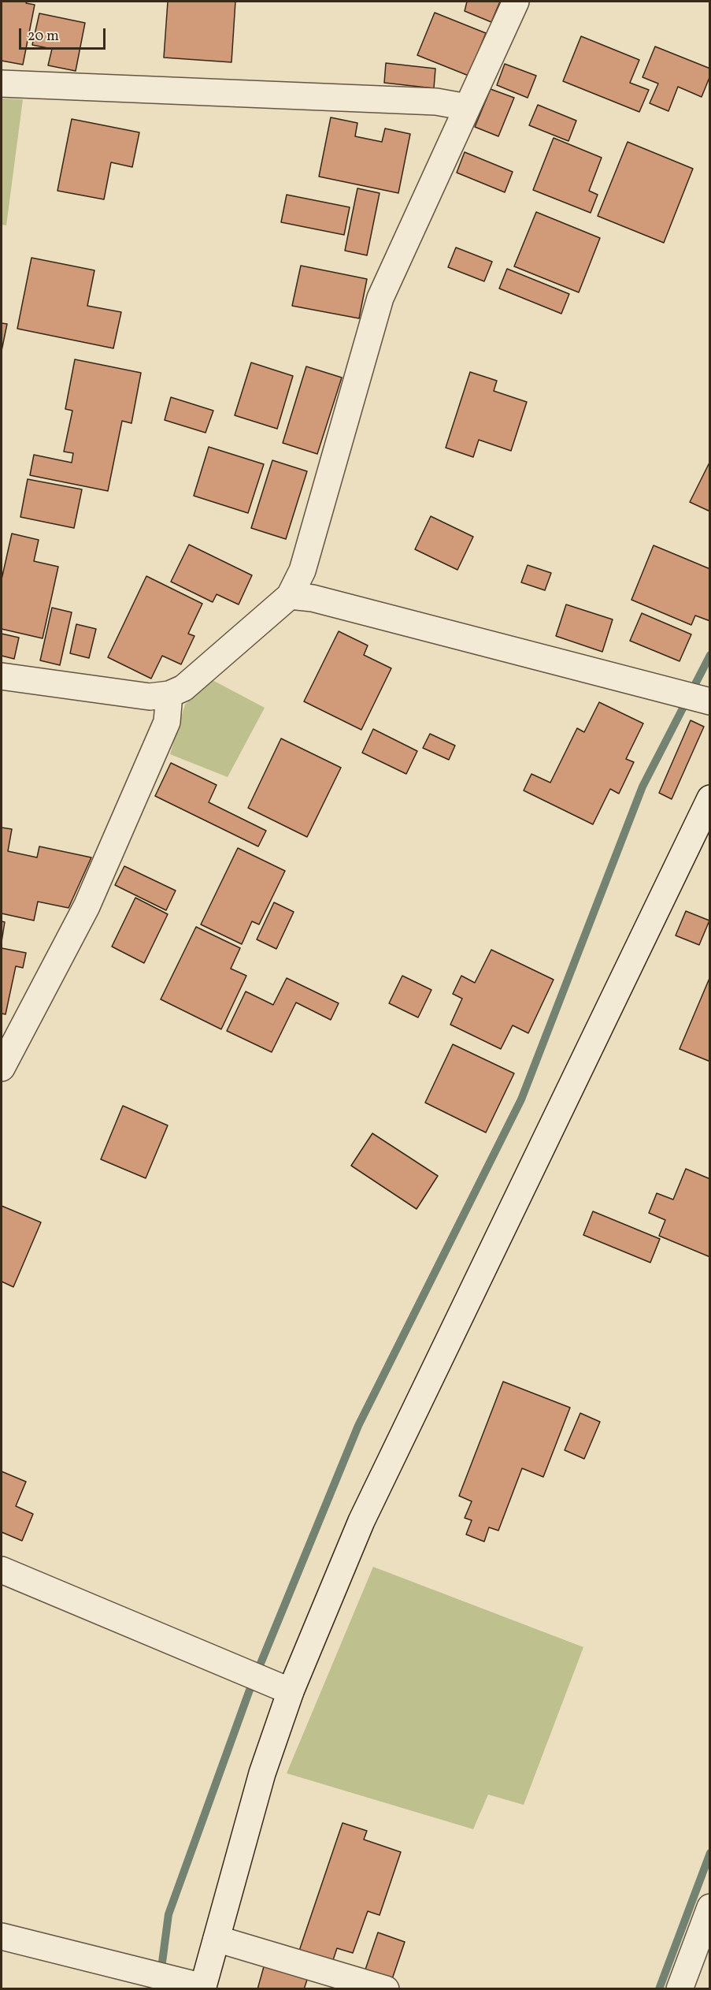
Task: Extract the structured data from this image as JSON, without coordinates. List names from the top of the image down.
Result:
{
  "scale_bar": "20 m"
}
